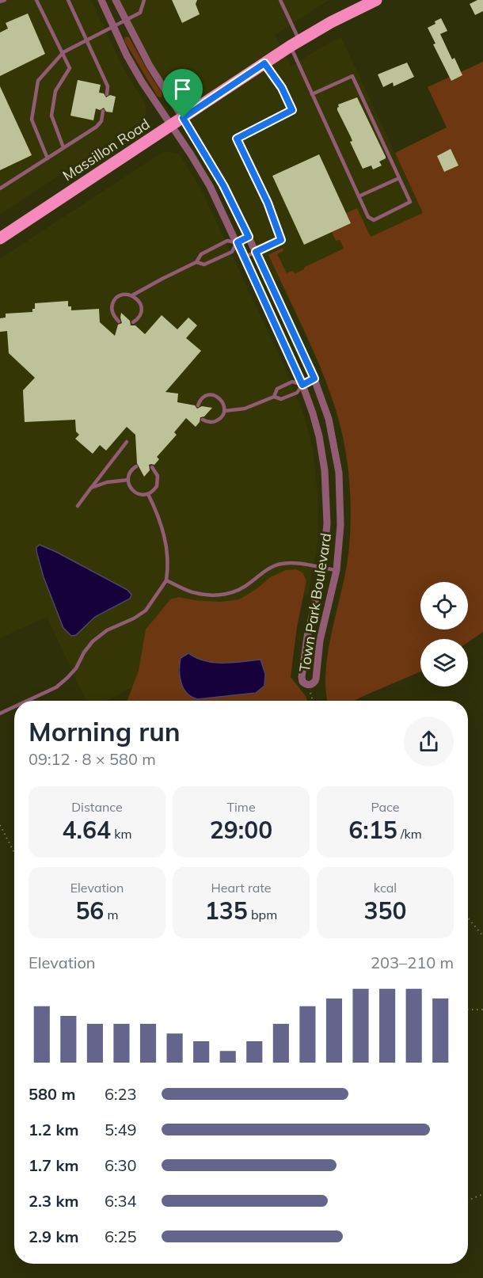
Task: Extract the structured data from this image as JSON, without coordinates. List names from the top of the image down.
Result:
{
  "streets": {
    "main road": ["Massillon Road"],
    "street": ["Town Park Boulevard"]
  },
  "crossings": [
    ["Massillon Road", "Town Park Boulevard"]
  ],
  "page": {
    "heading": ["Morning run", "09:12 · 8 × 580 m"],
    "stats": [
      ["Distance", "4.64 km"],
      ["Time", "29:00"],
      ["Pace", "6:15 /km"],
      ["Elevation", "56 m"],
      ["Heart rate", "135 bpm"],
      ["kcal", "350"]
    ],
    "chart": ["Elevation", "203–210 m"],
    "list": [
      {
        "name": "580 m",
        "note": "6:23"
      },
      {
        "name": "1.2 km",
        "note": "5:49"
      },
      {
        "name": "1.7 km",
        "note": "6:30"
      },
      {
        "name": "2.3 km",
        "note": "6:34"
      },
      {
        "name": "2.9 km",
        "note": "6:25"
      }
    ]
  }
}
